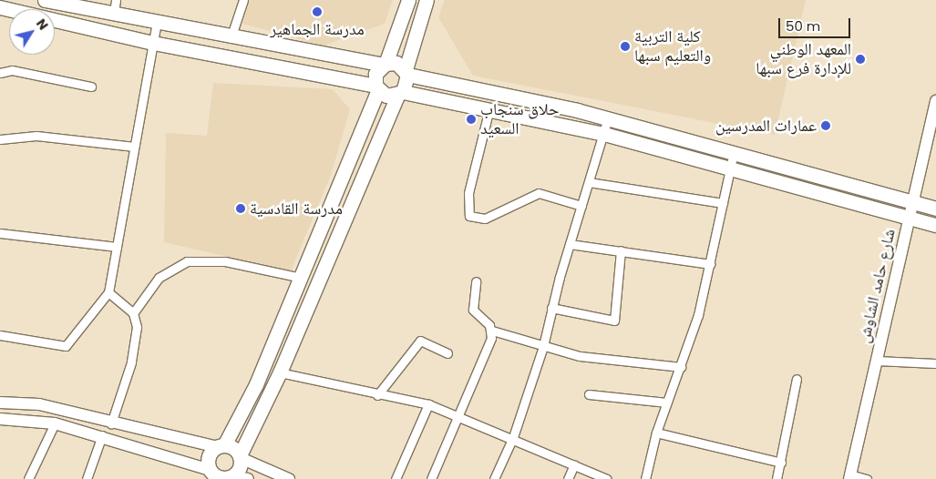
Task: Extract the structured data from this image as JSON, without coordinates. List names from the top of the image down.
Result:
{
  "streets": {
    "main road": ["شارع حامد الشاوش"]
  },
  "places": [
    "مدرسة الجماهير",
    "كلية التربية والتعليم سبها",
    "المعهد الوطني للإدارة فرع سبها",
    "حلاق سنجاب السعيد",
    "عمارات المدرسين",
    "مدرسة القادسية"
  ],
  "scale_bar": "50 m",
  "north": "top right"
}
